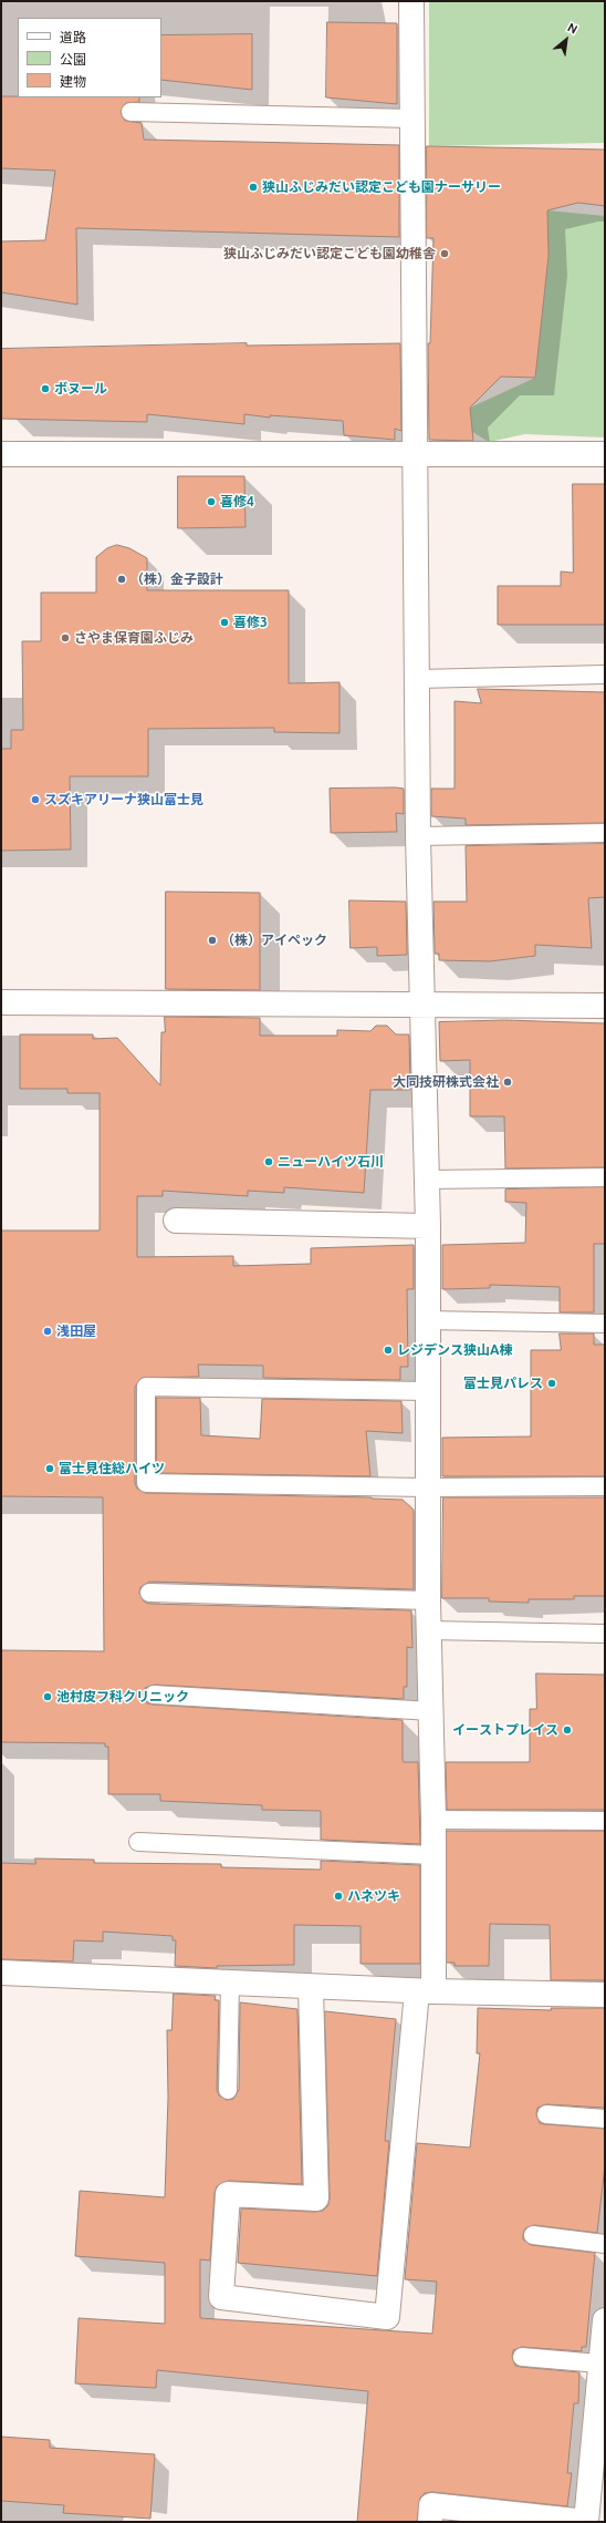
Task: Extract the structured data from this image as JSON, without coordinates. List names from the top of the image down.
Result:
{
  "places": [
    "狭山ふじみだい認定こども園ナーサリー",
    "狭山ふじみだい認定こども園幼稚舎",
    "ボヌール",
    "喜修4",
    "（株）金子設計",
    "喜修3",
    "さやま保育園ふじみ",
    "スズキアリーナ狭山富士見",
    "（株）アイペック",
    "大同技研株式会社",
    "ニューハイツ石川",
    "浅田屋",
    "レジデンス狭山A棟",
    "富士見パレス",
    "富士見住総ハイツ",
    "池村皮フ科クリニック",
    "イーストプレイス",
    "ハネツキ"
  ],
  "legend": ["道路", "公園", "建物"],
  "north": "top right"
}
